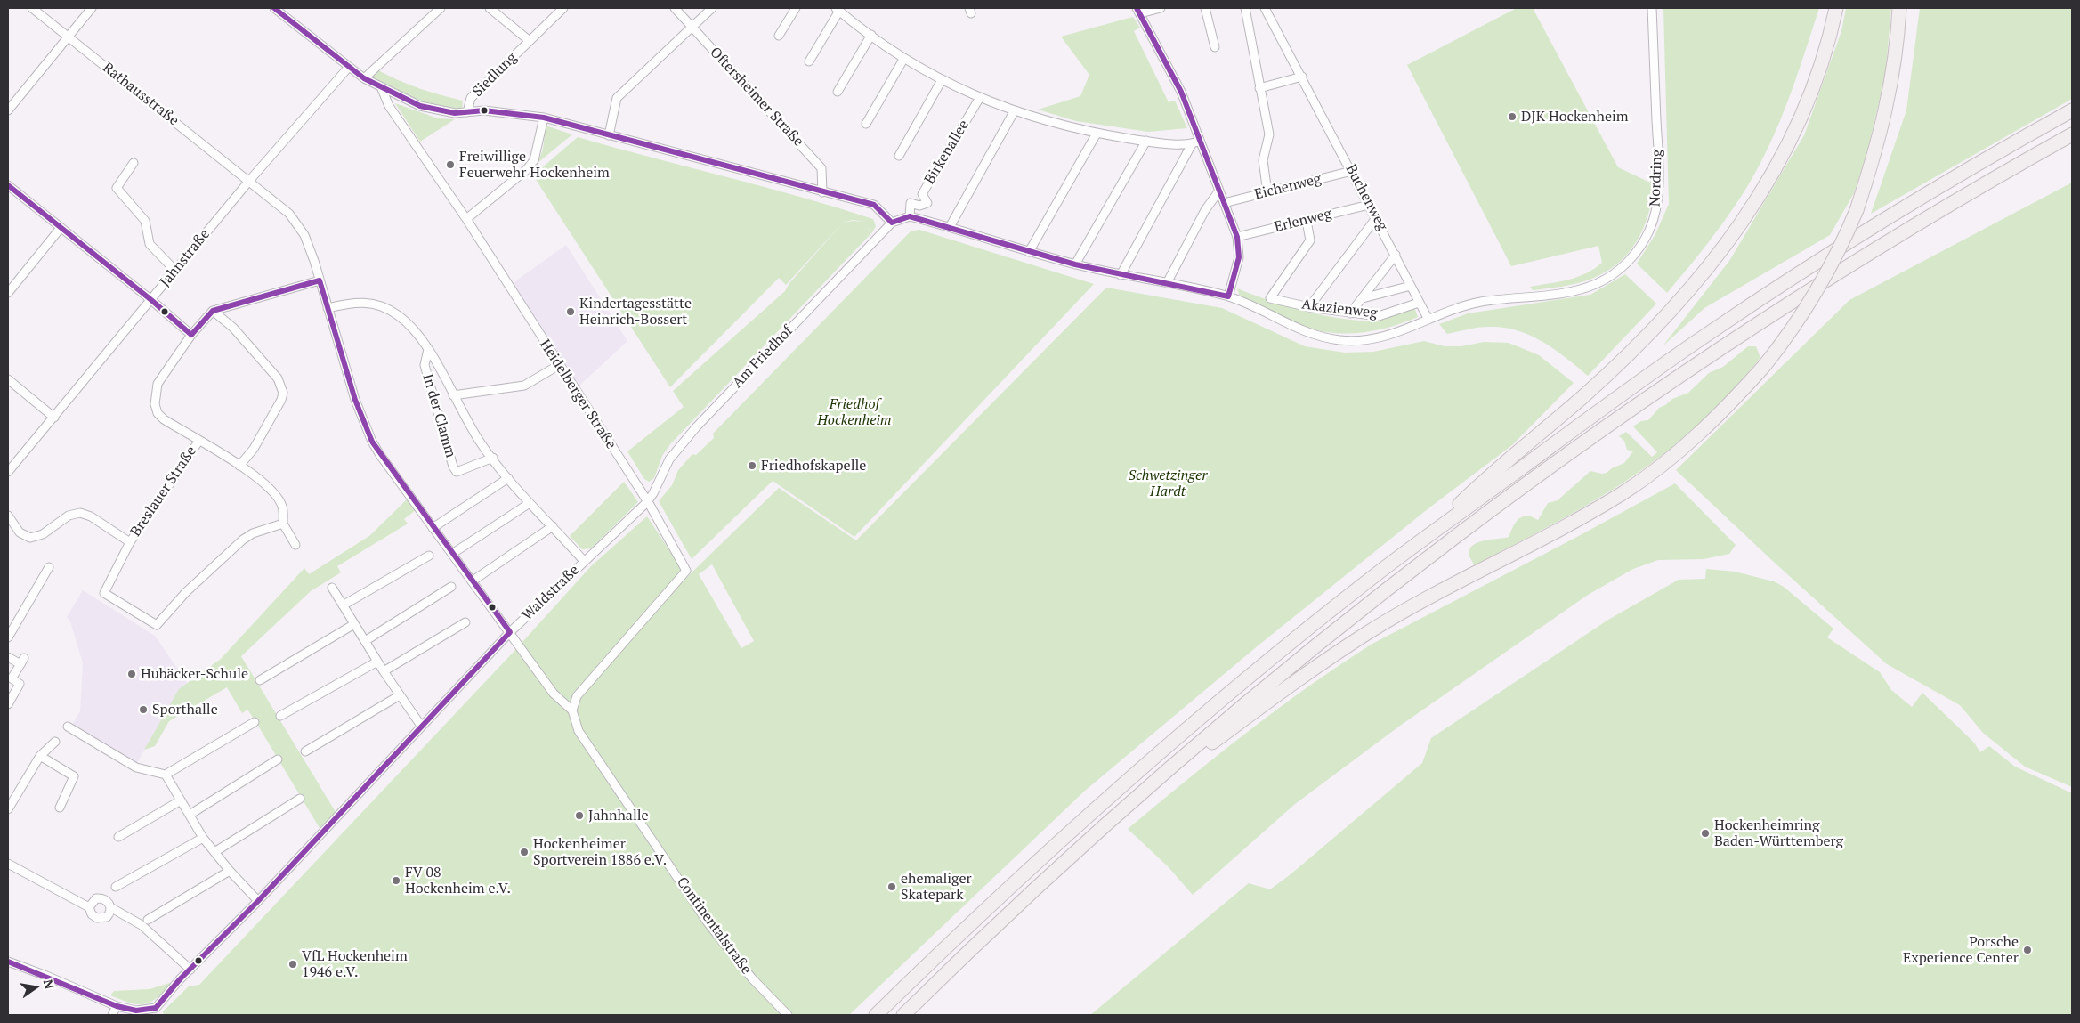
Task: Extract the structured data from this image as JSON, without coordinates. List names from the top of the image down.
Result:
{
  "streets": {
    "street": [
      "Siedlung",
      "Rathausstraße",
      "Oftersheimer Straße",
      "Birkenallee",
      "Nordring",
      "Eichenweg",
      "Buchenweg",
      "Erlenweg",
      "Jahnstraße",
      "Akazienweg",
      "Am Friedhof",
      "Heidelberger Straße",
      "In der Clamm",
      "Breslauer Straße",
      "Waldstraße",
      "Continentalstraße"
    ]
  },
  "crossings": [
    ["Rathausstraße", "Jahnstraße"],
    ["Birkenallee", "Nordring"],
    ["Nordring", "Buchenweg"],
    ["Eichenweg", "Buchenweg"],
    ["Buchenweg", "Erlenweg"],
    ["Buchenweg", "Akazienweg"],
    ["Erlenweg", "Akazienweg"],
    ["Am Friedhof", "Heidelberger Straße"],
    ["Am Friedhof", "Waldstraße"],
    ["Heidelberger Straße", "In der Clamm"],
    ["Heidelberger Straße", "Waldstraße"],
    ["Heidelberger Straße", "Continentalstraße"],
    ["In der Clamm", "Waldstraße"]
  ],
  "parks": ["Friedhof Hockenheim", "Schwetzinger Hardt"],
  "places": [
    "DJK Hockenheim",
    "Freiwillige Feuerwehr Hockenheim",
    "Kindertagesstätte Heinrich-Bossert",
    "Friedhofskapelle",
    "Hubäcker-Schule",
    "Sporthalle",
    "Jahnhalle",
    "Hockenheimring Baden-Württemberg",
    "Hockenheimer Sportverein 1886 e.V.",
    "FV 08 Hockenheim e.V.",
    "ehemaliger Skatepark",
    "Porsche Experience Center",
    "VfL Hockenheim 1946 e.V."
  ],
  "north": "right"
}
